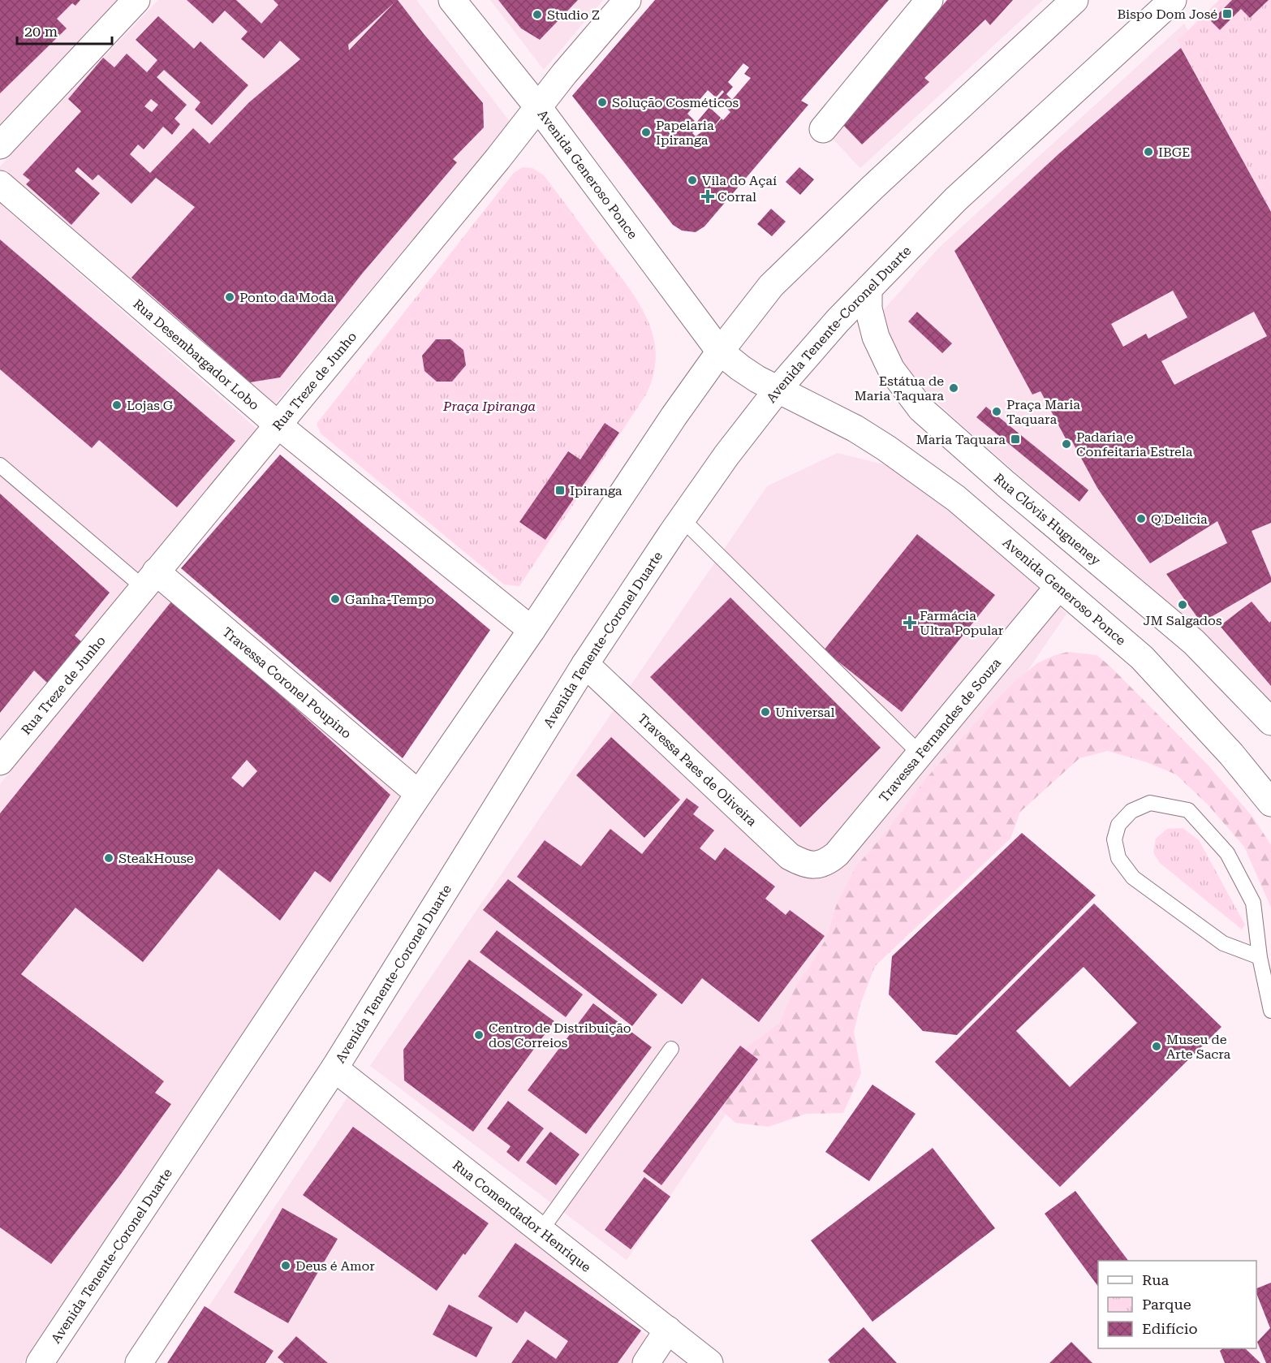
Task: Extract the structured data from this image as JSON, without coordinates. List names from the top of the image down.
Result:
{
  "streets": {
    "main road": [
      "Avenida Generoso Ponce",
      "Avenida Tenente-Coronel Duarte",
      "Rua Desembargador Lobo",
      "Rua Treze de Junho",
      "Rua Clóvis Hugueney",
      "Travessa Coronel Poupino",
      "Travessa Fernandes de Souza",
      "Travessa Paes de Oliveira",
      "Rua Comendador Henrique"
    ]
  },
  "crossings": [
    ["Avenida Generoso Ponce", "Avenida Tenente-Coronel Duarte"],
    ["Avenida Generoso Ponce", "Rua Treze de Junho"],
    ["Avenida Generoso Ponce", "Travessa Fernandes de Souza"],
    ["Avenida Tenente-Coronel Duarte", "Rua Desembargador Lobo"],
    ["Avenida Tenente-Coronel Duarte", "Rua Clóvis Hugueney"],
    ["Avenida Tenente-Coronel Duarte", "Travessa Coronel Poupino"],
    ["Avenida Tenente-Coronel Duarte", "Travessa Paes de Oliveira"],
    ["Avenida Tenente-Coronel Duarte", "Rua Comendador Henrique"],
    ["Rua Desembargador Lobo", "Rua Treze de Junho"],
    ["Rua Treze de Junho", "Travessa Coronel Poupino"],
    ["Travessa Fernandes de Souza", "Travessa Paes de Oliveira"]
  ],
  "parks": ["Praça Ipiranga"],
  "places": {
    "transit": ["Bispo Dom José", "Maria Taquara", "Ipiranga"],
    "other": [
      "Studio Z",
      "Solução Cosméticos",
      "Papelaria Ipiranga",
      "IBGE",
      "Vila do Açaí",
      "Ponto da Moda",
      "Estátua de Maria Taquara",
      "Lojas G",
      "Praça Maria Taquara",
      "Padaria e Confeitaria Estrela",
      "Q'Delicia",
      "Ganha-Tempo",
      "JM Salgados",
      "Universal",
      "SteakHouse",
      "Centro de Distribuição dos Correios",
      "Museu de Arte Sacra",
      "Deus é Amor"
    ],
    "health": ["Corral", "Farmácia Ultra Popular"]
  },
  "legend": ["Rua", "Parque", "Edifício"],
  "scale_bar": "20 m"
}
